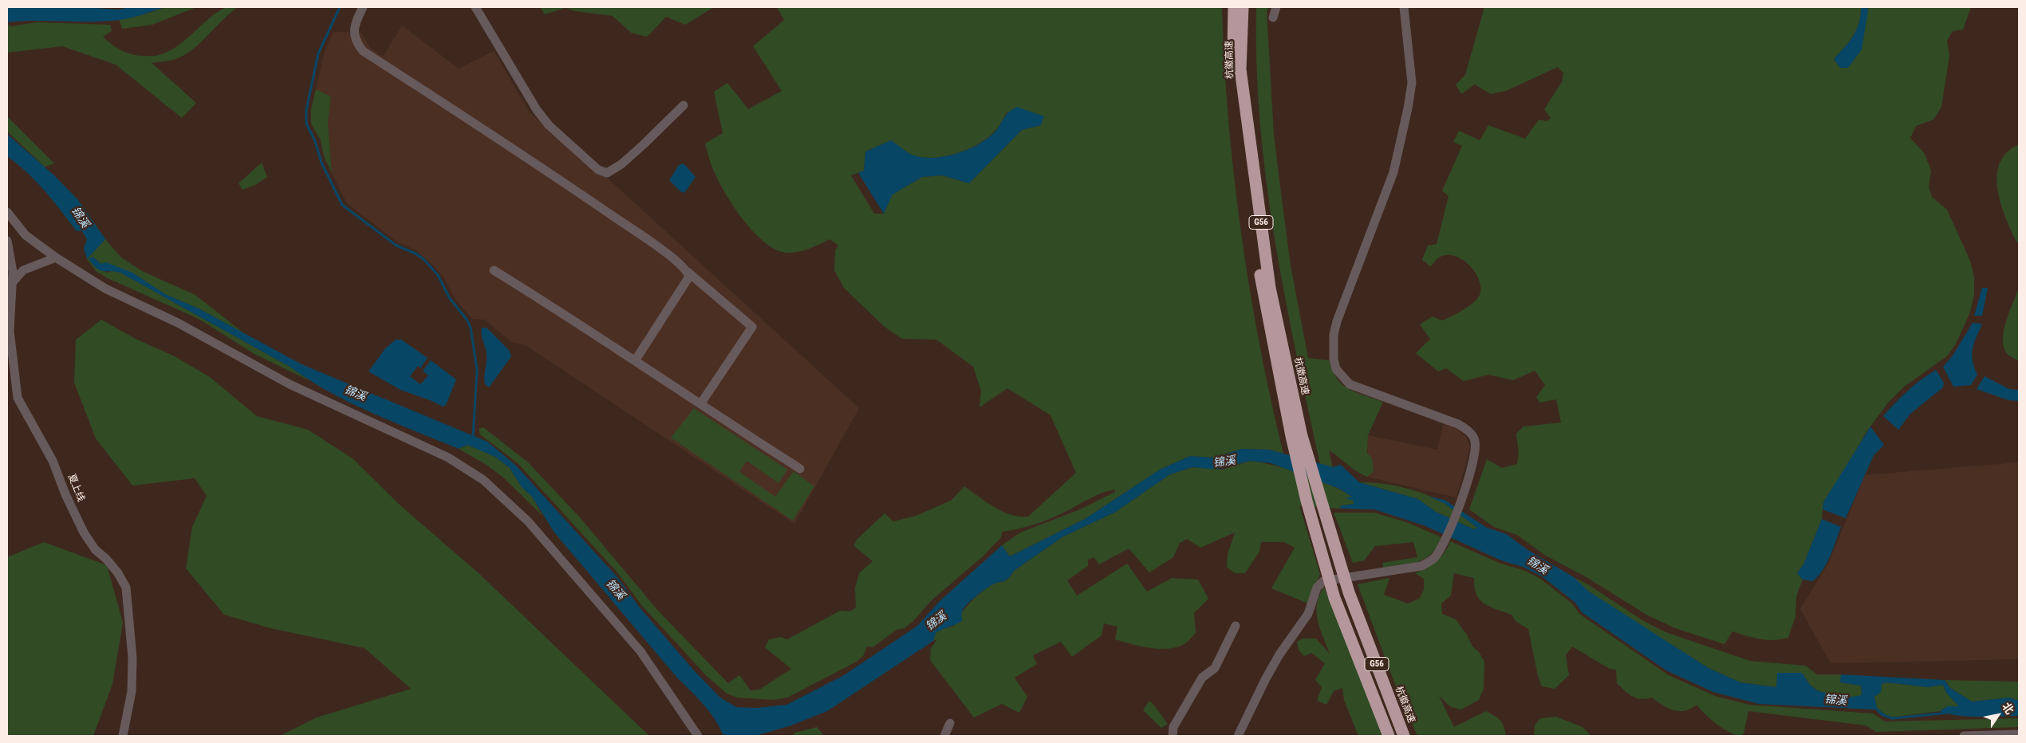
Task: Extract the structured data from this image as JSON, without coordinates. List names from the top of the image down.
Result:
{
  "streets": {
    "highway": ["杭徽高速", "G56"],
    "street": ["夏上线"]
  },
  "water": ["锦溪"],
  "north": "top right"
}
